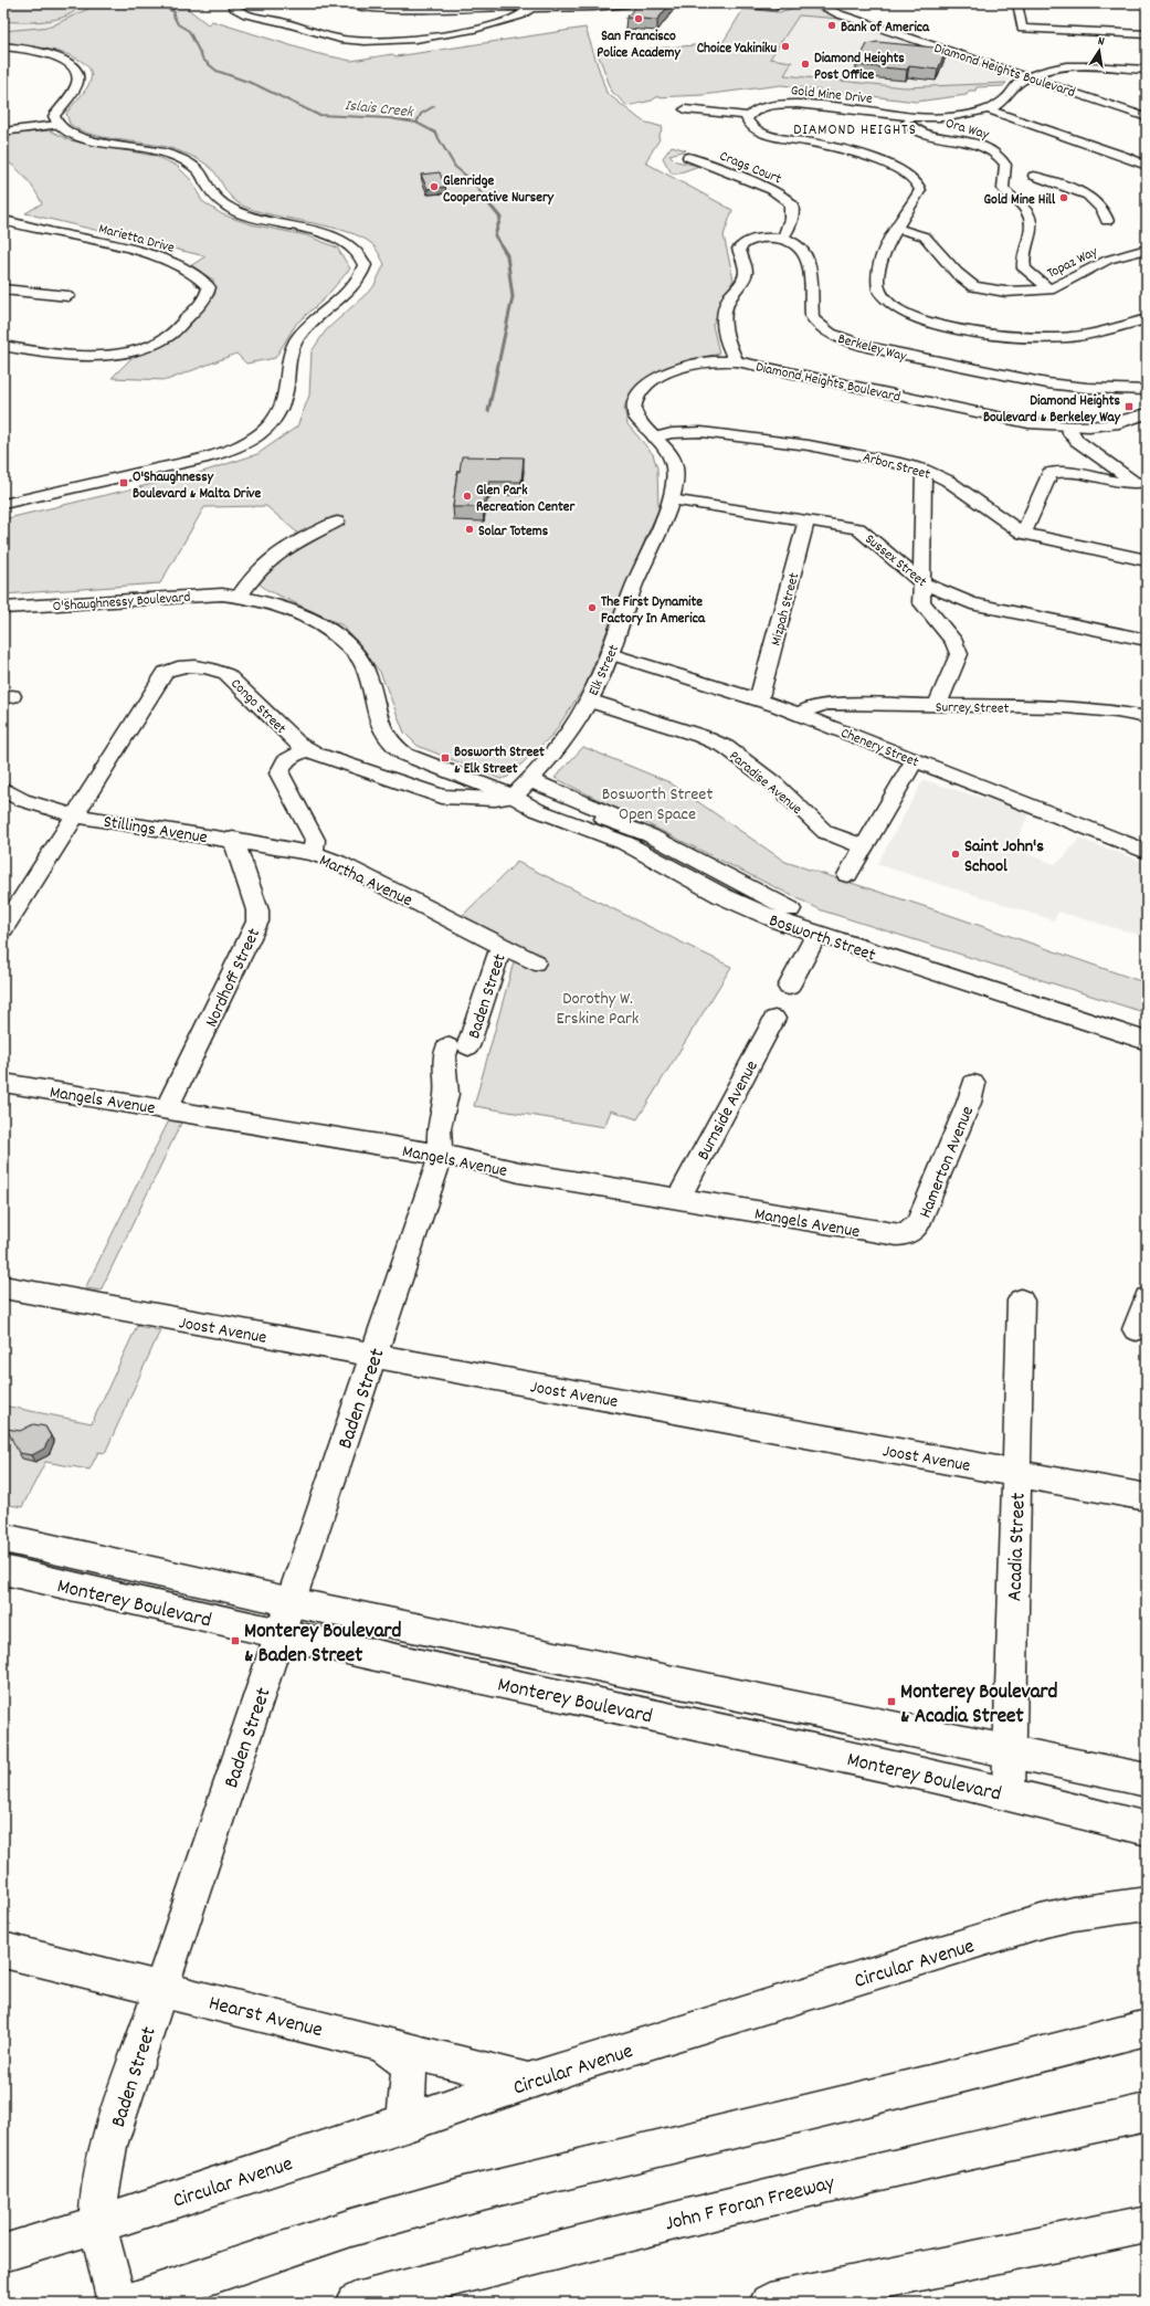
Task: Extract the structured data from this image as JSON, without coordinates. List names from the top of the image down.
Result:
{
  "streets": {
    "main road": [
      "Diamond Heights Boulevard",
      "Gold Mine Drive",
      "Ora Way",
      "Crags Court",
      "Marietta Drive",
      "Topaz Way",
      "Berkeley Way",
      "Arbor Street",
      "Sussex Street",
      "O'Shaughnessy Boulevard",
      "Mizpah Street",
      "Elk Street",
      "Congo Street",
      "Surrey Street",
      "Chenery Street",
      "Paradise Avenue",
      "Stillings Avenue",
      "Martha Avenue",
      "Bosworth Street",
      "Nordhoff Street",
      "Baden Street",
      "Mangels Avenue",
      "Burnside Avenue",
      "Hamerton Avenue",
      "Joost Avenue",
      "Acadia Street",
      "Monterey Boulevard",
      "Circular Avenue",
      "Hearst Avenue",
      "John F Foran Freeway"
    ]
  },
  "crossings": [
    ["Diamond Heights Boulevard", "Gold Mine Drive"],
    ["Diamond Heights Boulevard", "Berkeley Way"],
    ["Diamond Heights Boulevard", "Arbor Street"],
    ["Diamond Heights Boulevard", "Sussex Street"],
    ["Diamond Heights Boulevard", "Elk Street"],
    ["Gold Mine Drive", "Ora Way"],
    ["Ora Way", "Topaz Way"],
    ["Crags Court", "Berkeley Way"],
    ["Sussex Street", "Mizpah Street"],
    ["Sussex Street", "Elk Street"],
    ["O'Shaughnessy Boulevard", "Bosworth Street"],
    ["Mizpah Street", "Chenery Street"],
    ["Elk Street", "Congo Street"],
    ["Elk Street", "Chenery Street"],
    ["Elk Street", "Paradise Avenue"],
    ["Elk Street", "Bosworth Street"],
    ["Congo Street", "Stillings Avenue"],
    ["Congo Street", "Martha Avenue"],
    ["Congo Street", "Bosworth Street"],
    ["Surrey Street", "Chenery Street"],
    ["Stillings Avenue", "Martha Avenue"],
    ["Stillings Avenue", "Nordhoff Street"],
    ["Martha Avenue", "Baden Street"],
    ["Nordhoff Street", "Mangels Avenue"],
    ["Baden Street", "Mangels Avenue"],
    ["Baden Street", "Joost Avenue"],
    ["Baden Street", "Monterey Boulevard"],
    ["Baden Street", "Circular Avenue"],
    ["Baden Street", "Hearst Avenue"],
    ["Mangels Avenue", "Burnside Avenue"],
    ["Mangels Avenue", "Hamerton Avenue"],
    ["Joost Avenue", "Acadia Street"],
    ["Acadia Street", "Monterey Boulevard"],
    ["Circular Avenue", "Hearst Avenue"]
  ],
  "districts": ["DIAMOND HEIGHTS"],
  "water": ["Islais Creek"],
  "parks": ["Bosworth Street Open Space", "Dorothy W. Erskine Park"],
  "places": {
    "other": [
      "San Francisco Police Academy",
      "Bank of America",
      "Choice Yakiniku",
      "Diamond Heights Post Office",
      "Glenridge Cooperative Nursery",
      "Gold Mine Hill",
      "Glen Park Recreation Center",
      "Solar Totems",
      "The First Dynamite Factory In America",
      "Saint John's School"
    ],
    "transit": [
      "Diamond Heights Boulevard & Berkeley Way",
      "O'Shaughnessy Boulevard & Malta Drive",
      "Bosworth Street & Elk Street",
      "Monterey Boulevard & Baden Street",
      "Monterey Boulevard & Acadia Street"
    ]
  },
  "north": "top"
}
